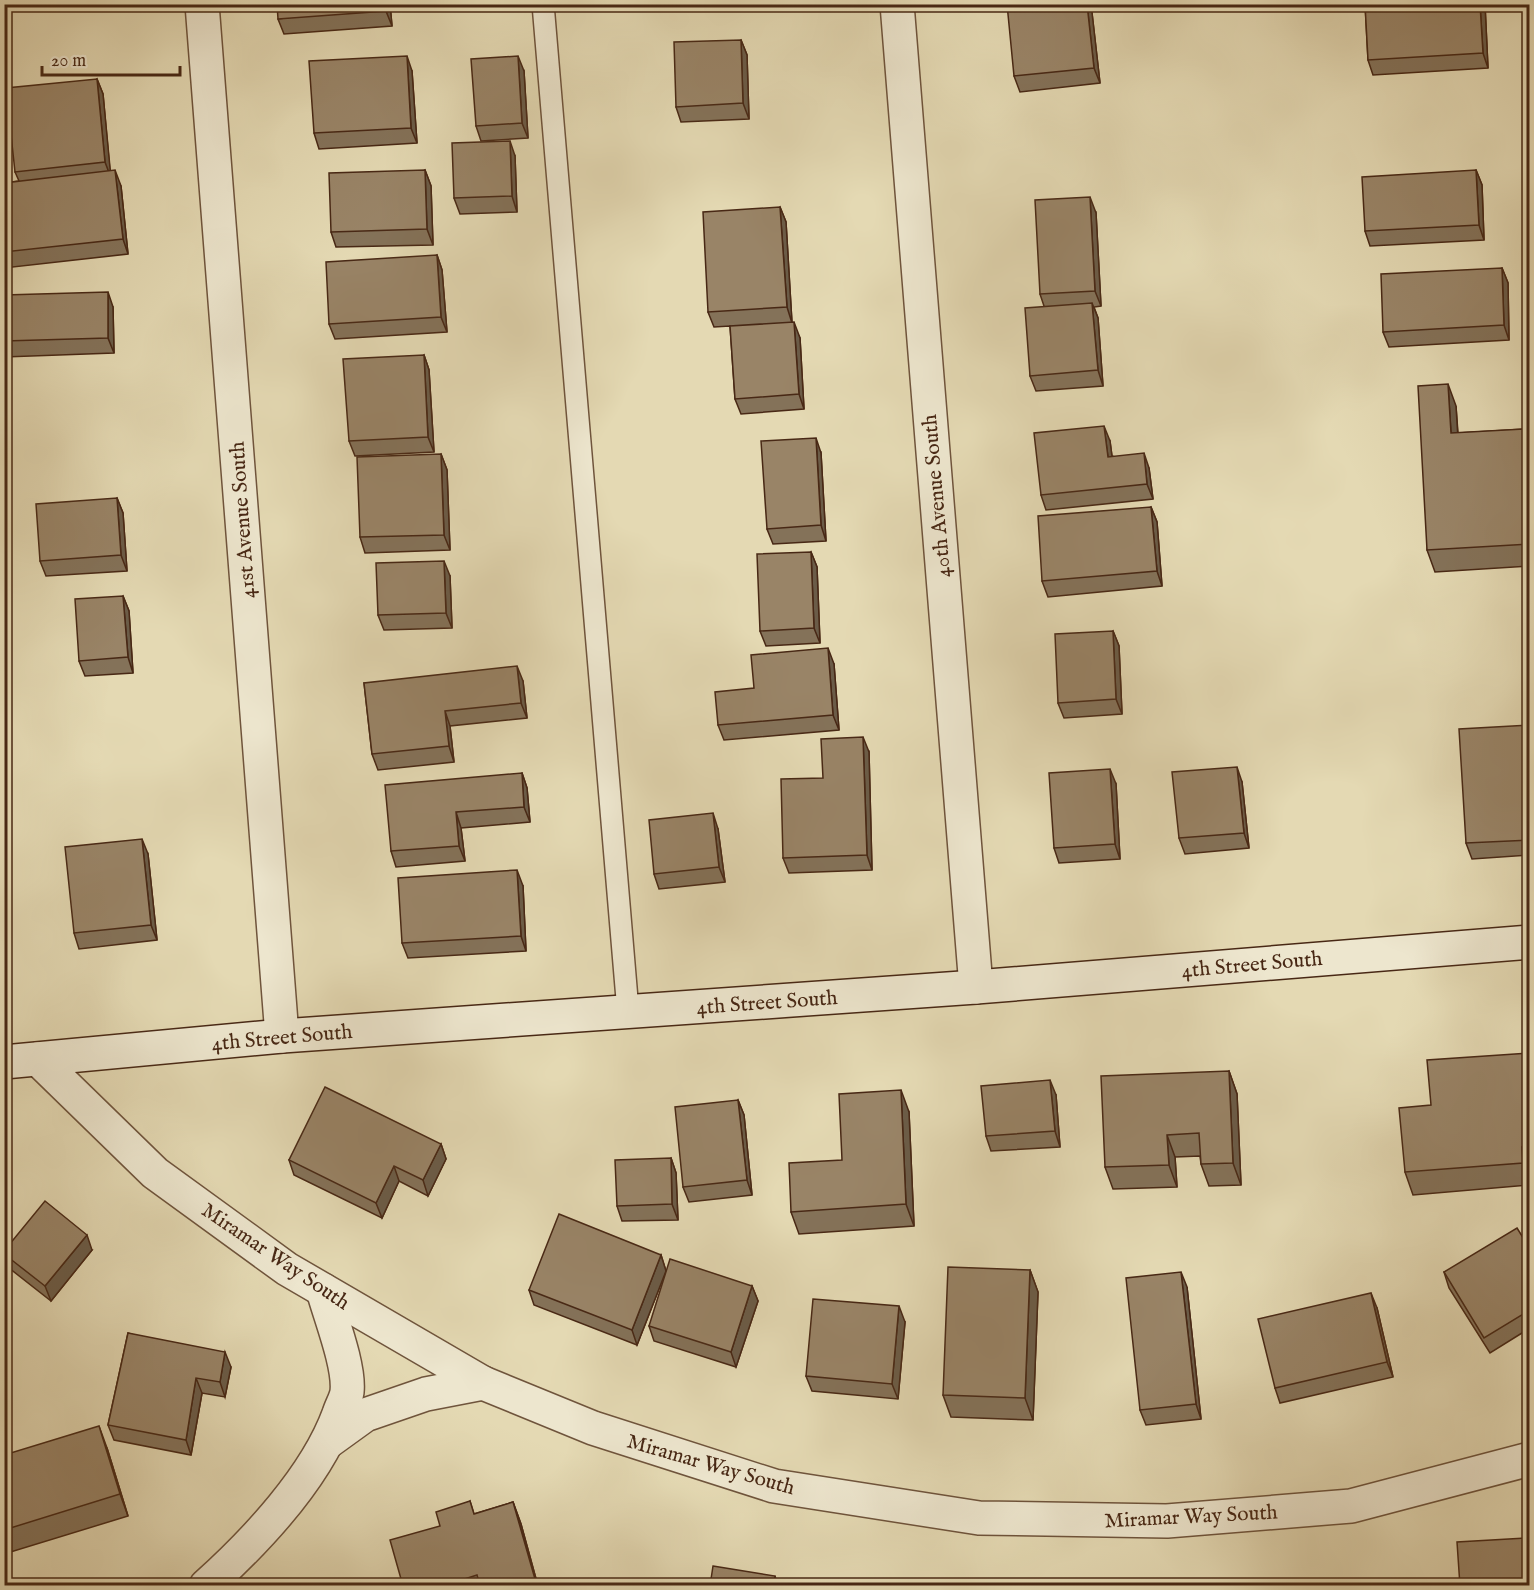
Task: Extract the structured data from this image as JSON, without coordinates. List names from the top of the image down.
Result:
{
  "streets": {
    "street": [
      "40th Avenue South",
      "41st Avenue South",
      "4th Street South",
      "Miramar Way South"
    ]
  },
  "crossings": [
    ["40th Avenue South", "4th Street South"],
    ["41st Avenue South", "4th Street South"],
    ["4th Street South", "Miramar Way South"]
  ],
  "scale_bar": "20 m"
}
